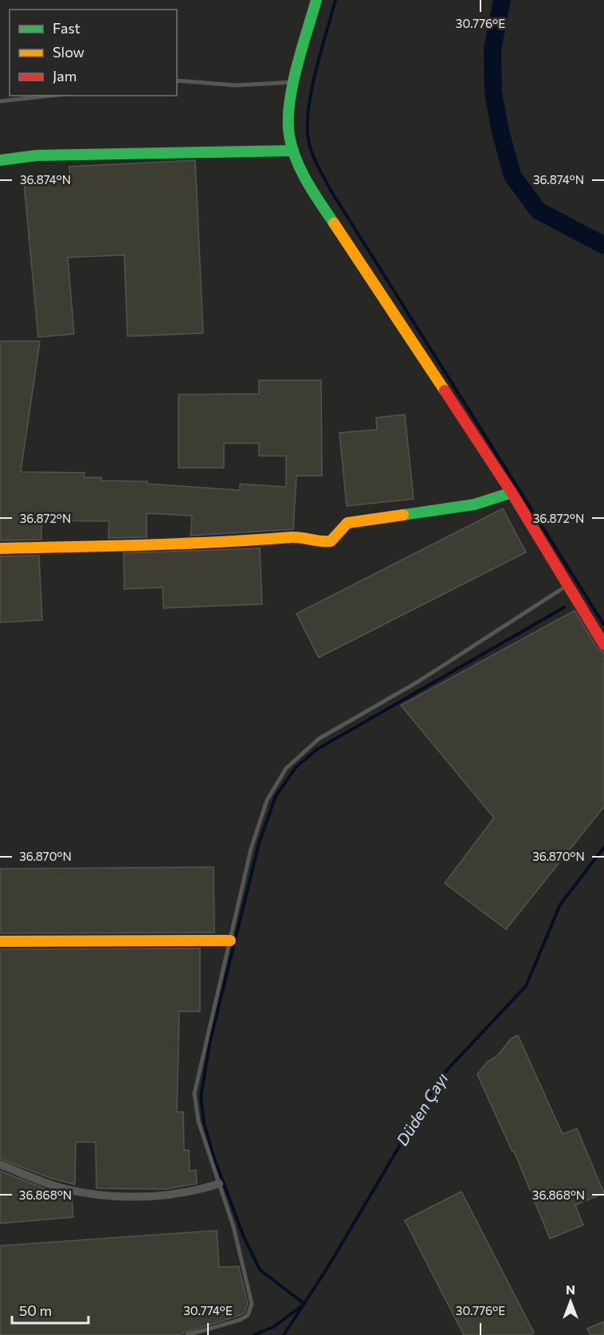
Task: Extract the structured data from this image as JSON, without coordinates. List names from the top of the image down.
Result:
{
  "water": ["Düden Çayı"],
  "legend": ["Fast", "Slow", "Jam"],
  "scale_bar": "50 m",
  "north": "top",
  "coordinates": [
    "30.776°E",
    "36.874°N",
    "36.872°N",
    "36.870°N",
    "36.868°N",
    "30.774°E"
  ]
}
